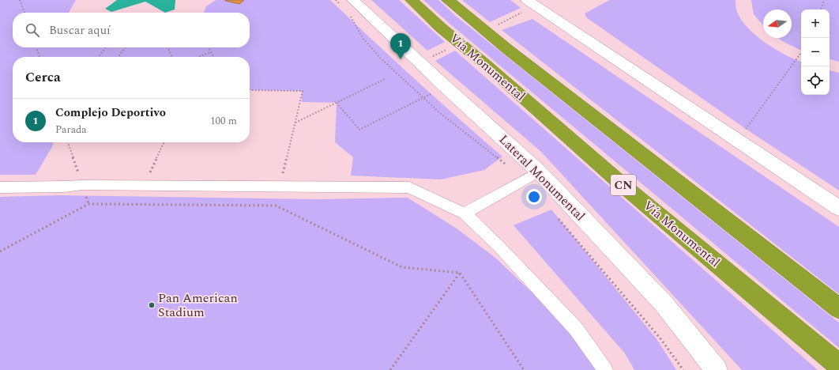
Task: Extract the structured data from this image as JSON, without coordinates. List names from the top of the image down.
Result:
{
  "streets": {
    "highway": ["Vía Monumental", "CN"],
    "street": ["Lateral Monumental"]
  },
  "places": ["Pan American Stadium"],
  "north": "left",
  "page": {
    "map_buttons": ["+", "−"],
    "search": "Buscar aquí",
    "pins": "1",
    "heading": "Cerca",
    "list": [
      {
        "mark": "1",
        "name": "Complejo Deportivo",
        "note": "Parada",
        "value": "100 m"
      }
    ]
  }
}
